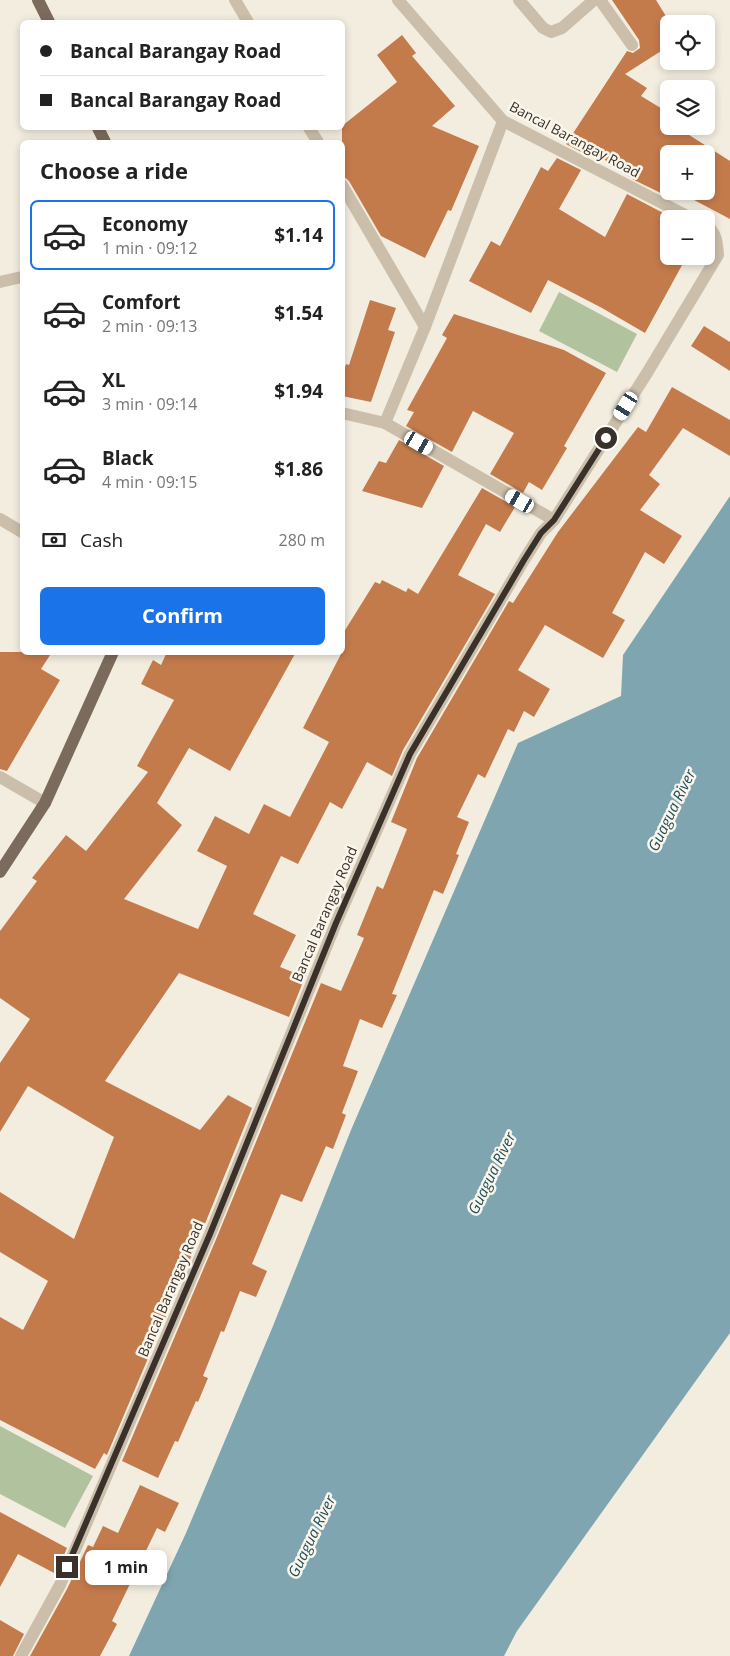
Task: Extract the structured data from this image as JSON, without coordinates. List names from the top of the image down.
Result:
{
  "streets": {
    "street": ["Bancal Barangay Road"]
  },
  "water": ["Guagua River"],
  "page": {
    "map_buttons": ["+", "−"],
    "banner": ["Bancal Barangay Road", "Bancal Barangay Road"],
    "heading": "Choose a ride",
    "list": [
      {
        "name": "Economy",
        "note": "1 min · 09:12",
        "value": "$1.14"
      },
      {
        "name": "Comfort",
        "note": "2 min · 09:13",
        "value": "$1.54"
      },
      {
        "name": "XL",
        "note": "3 min · 09:14",
        "value": "$1.94"
      },
      {
        "name": "Black",
        "note": "4 min · 09:15",
        "value": "$1.86"
      }
    ],
    "pay": ["Cash", "280 m"],
    "buttons": "Confirm",
    "bubble": "1 min"
  }
}
